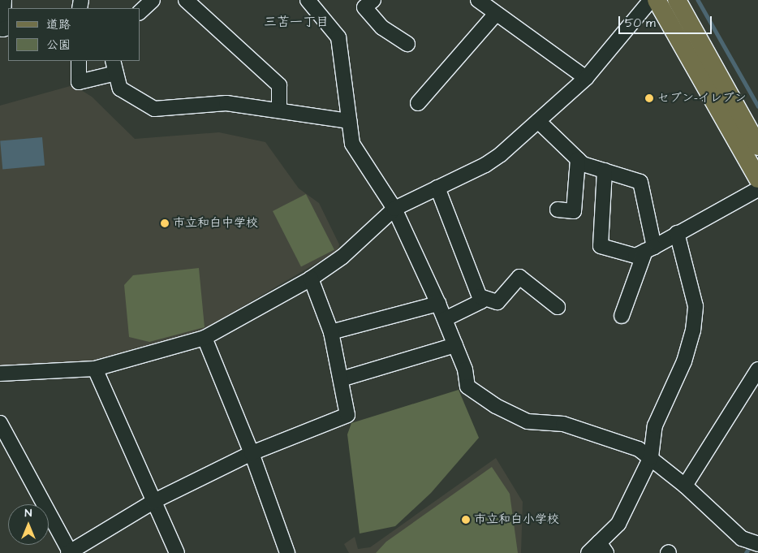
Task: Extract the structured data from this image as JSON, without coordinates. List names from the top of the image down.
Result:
{
  "districts": ["三苫一丁目"],
  "places": ["セブン-イレブン", "市立和白中学校", "市立和白小学校"],
  "legend": ["道路", "公園"],
  "scale_bar": "50 m",
  "north": "top"
}
